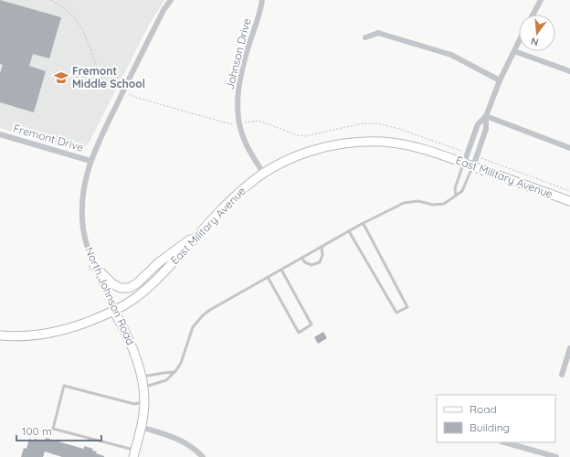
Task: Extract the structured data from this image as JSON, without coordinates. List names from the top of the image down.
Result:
{
  "streets": {
    "main road": ["East Military Avenue", "North Johnson Road"],
    "street": ["Johnson Drive", "Fremont Drive"]
  },
  "crossings": [
    ["Johnson Drive", "East Military Avenue"],
    ["Fremont Drive", "North Johnson Road"],
    ["East Military Avenue", "North Johnson Road"]
  ],
  "places": {
    "school or university": ["Fremont Middle School"]
  },
  "legend": ["Road", "Building"],
  "scale_bar": "100 m",
  "north": "bottom"
}
